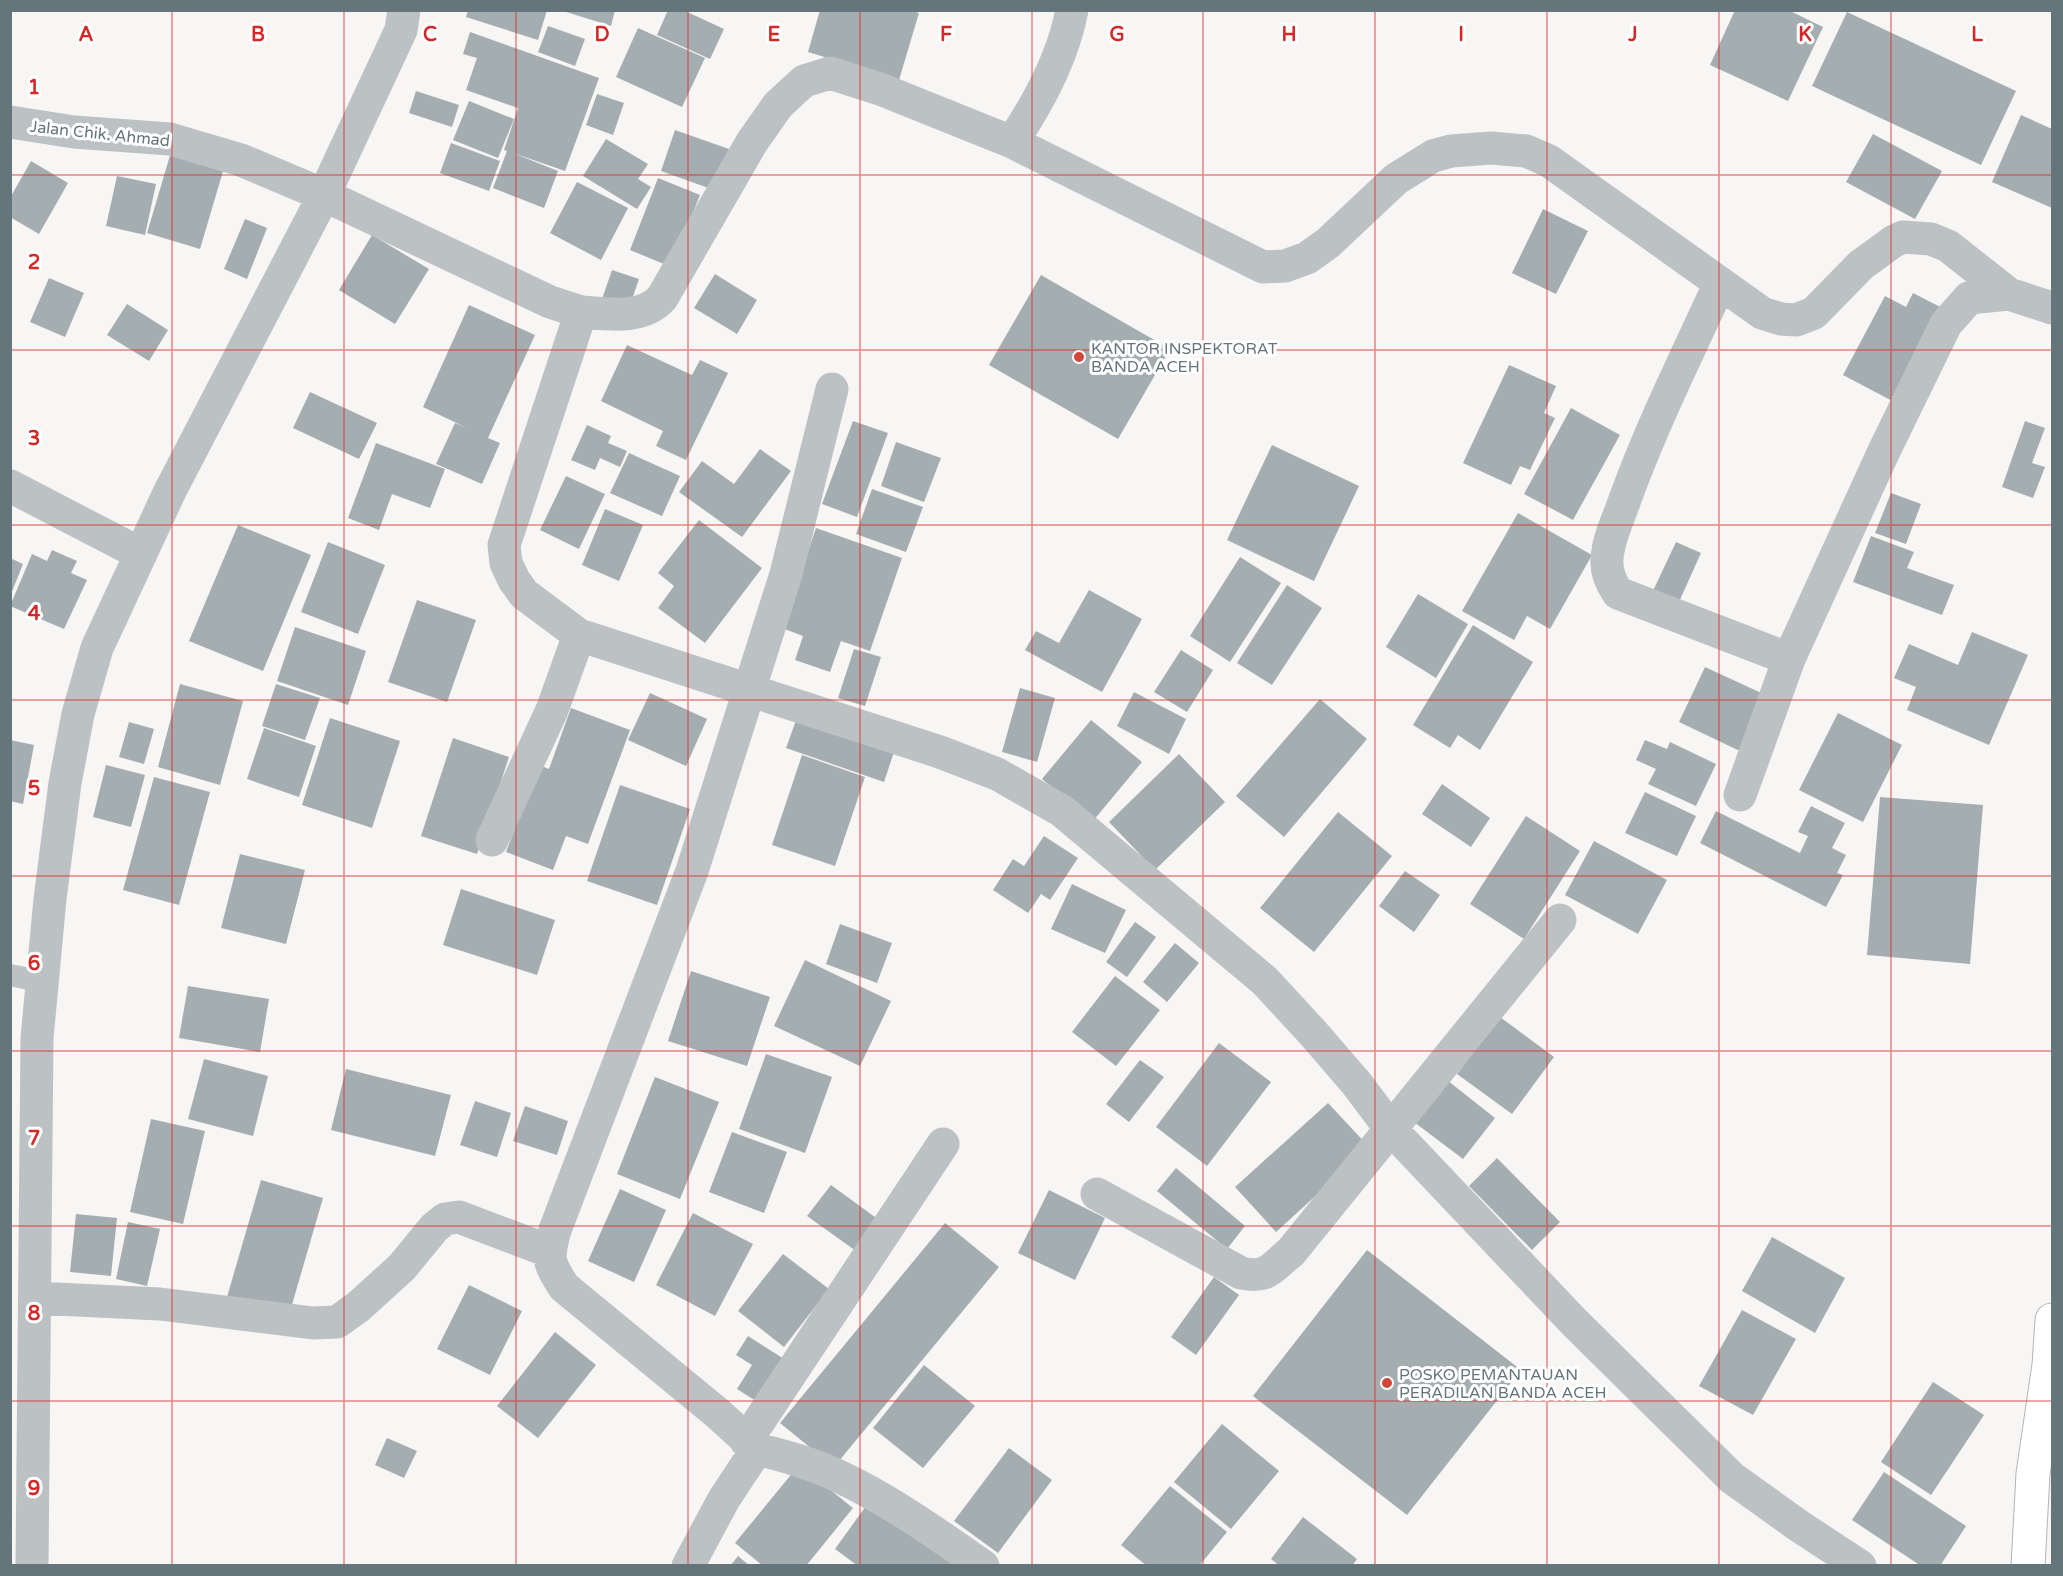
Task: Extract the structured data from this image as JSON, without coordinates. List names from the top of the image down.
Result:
{
  "streets": {
    "street": ["Jalan Chik. Ahmad"]
  },
  "places": ["KANTOR INSPEKTORAT BANDA ACEH", "POSKO PEMANTAUAN PERADILAN BANDA ACEH"],
  "grid": {
    "columns": [
      "A",
      "B",
      "C",
      "D",
      "E",
      "F",
      "G",
      "H",
      "I",
      "J",
      "K",
      "L"
    ],
    "rows": [
      "1",
      "2",
      "3",
      "4",
      "5",
      "6",
      "7",
      "8",
      "9"
    ]
  }
}
